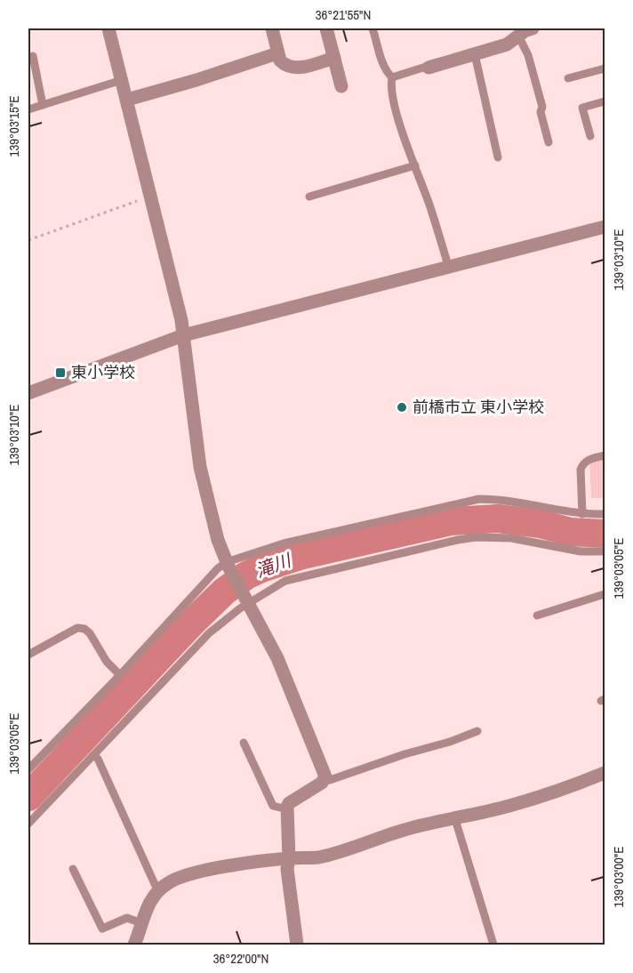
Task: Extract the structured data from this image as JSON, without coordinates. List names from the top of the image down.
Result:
{
  "water": ["滝川"],
  "places": {
    "transit": ["東小学校"],
    "other": ["前橋市立 東小学校"]
  },
  "coordinates": [
    "36°21'55\"N",
    "139°03'15\"E",
    "139°03'10\"E",
    "139°03'05\"E",
    "139°03'00\"E",
    "36°22'00\"N"
  ]
}
